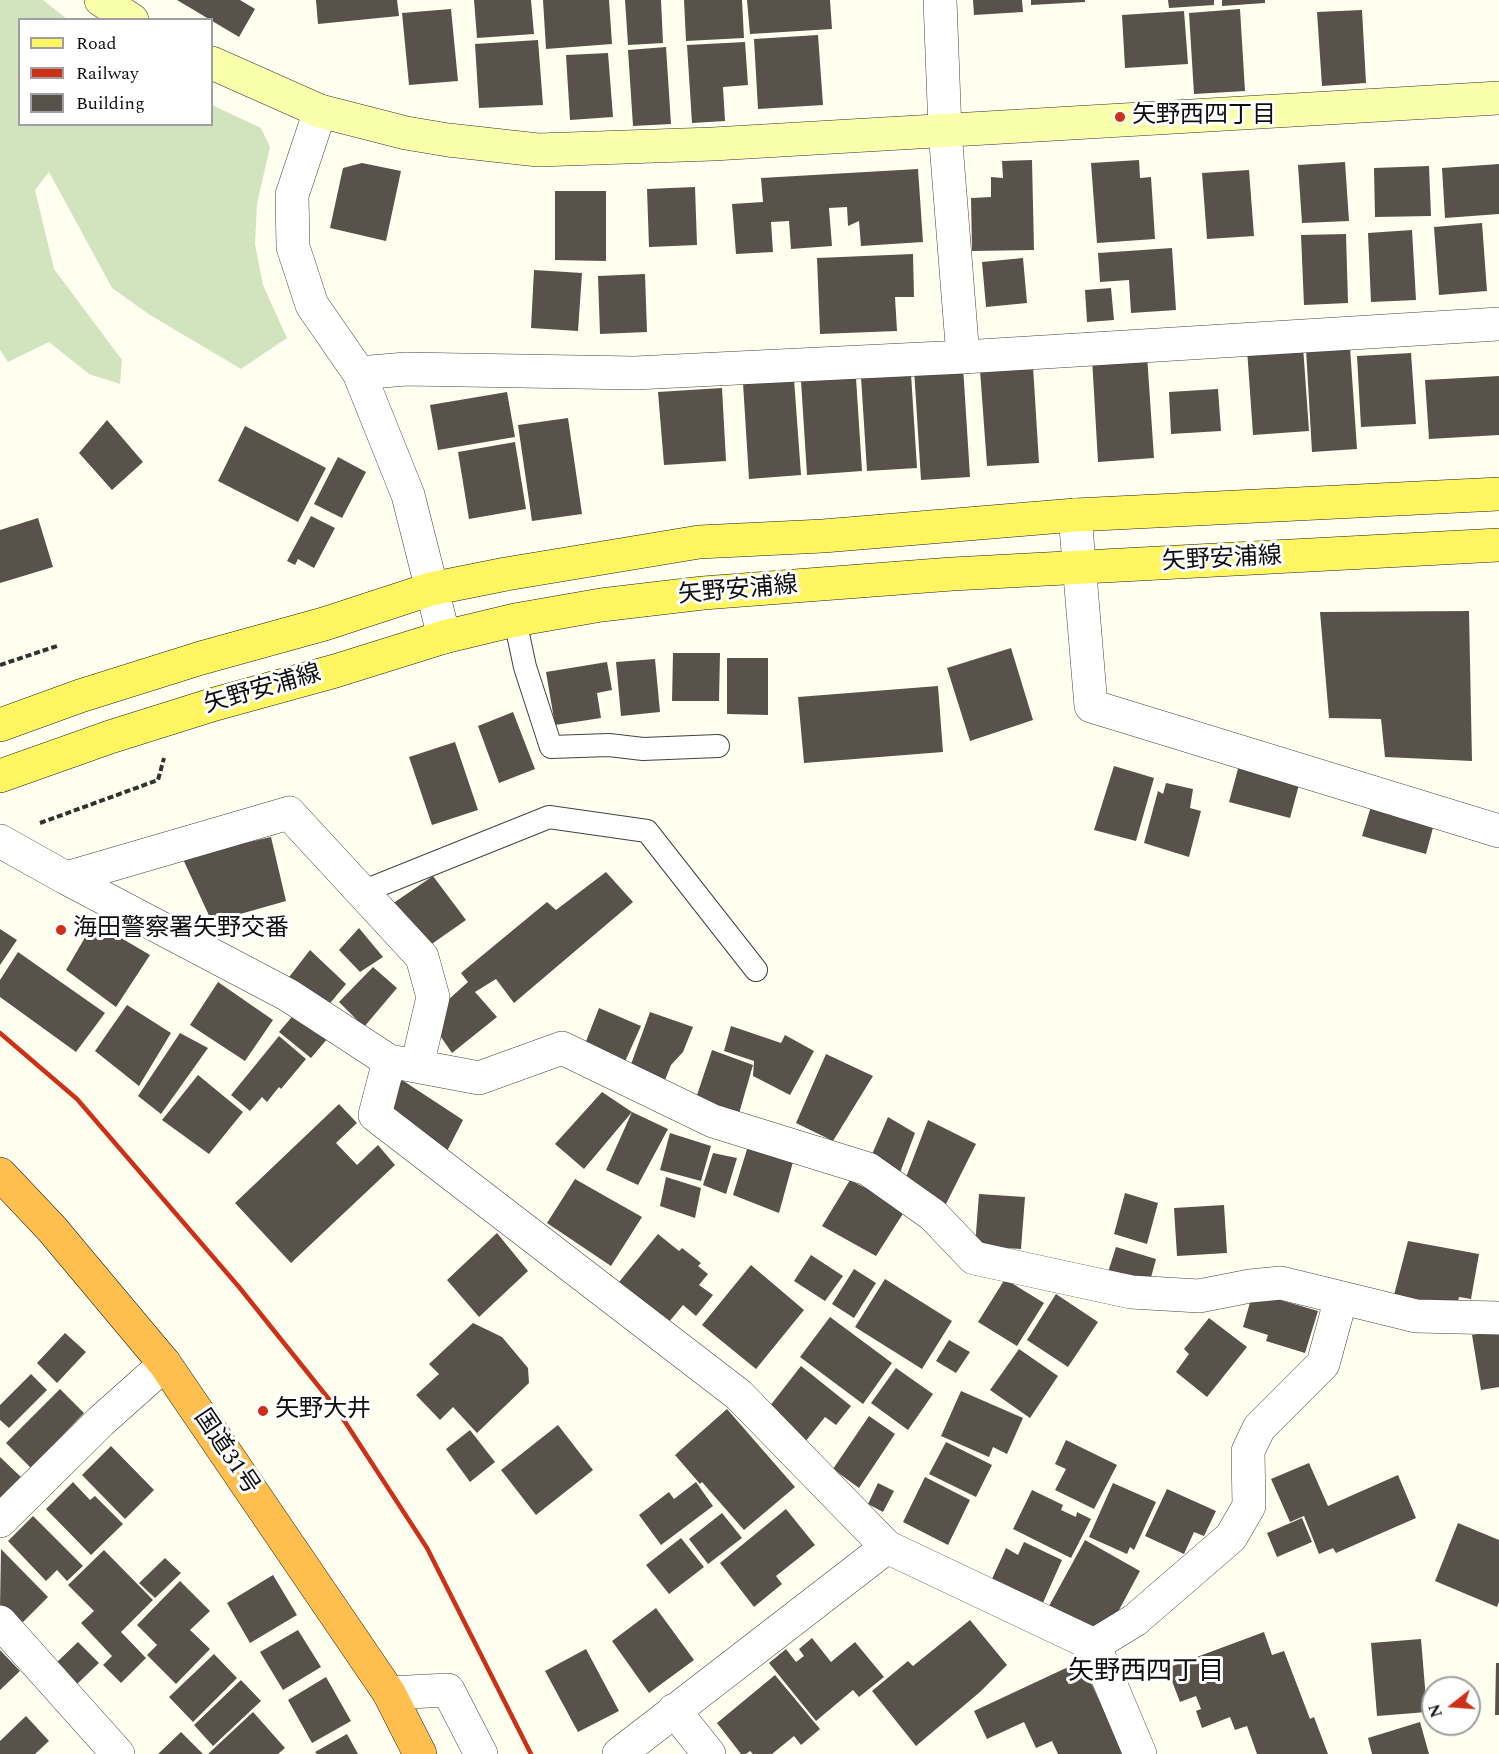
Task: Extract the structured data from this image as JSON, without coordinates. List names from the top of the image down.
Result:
{
  "streets": {
    "highway": ["国道31号"],
    "main road": ["矢野安浦線"]
  },
  "districts": ["矢野西四丁目"],
  "places": ["矢野西四丁目", "海田警察署矢野交番", "矢野大井"],
  "legend": ["Road", "Railway", "Building"],
  "north": "left"
}
